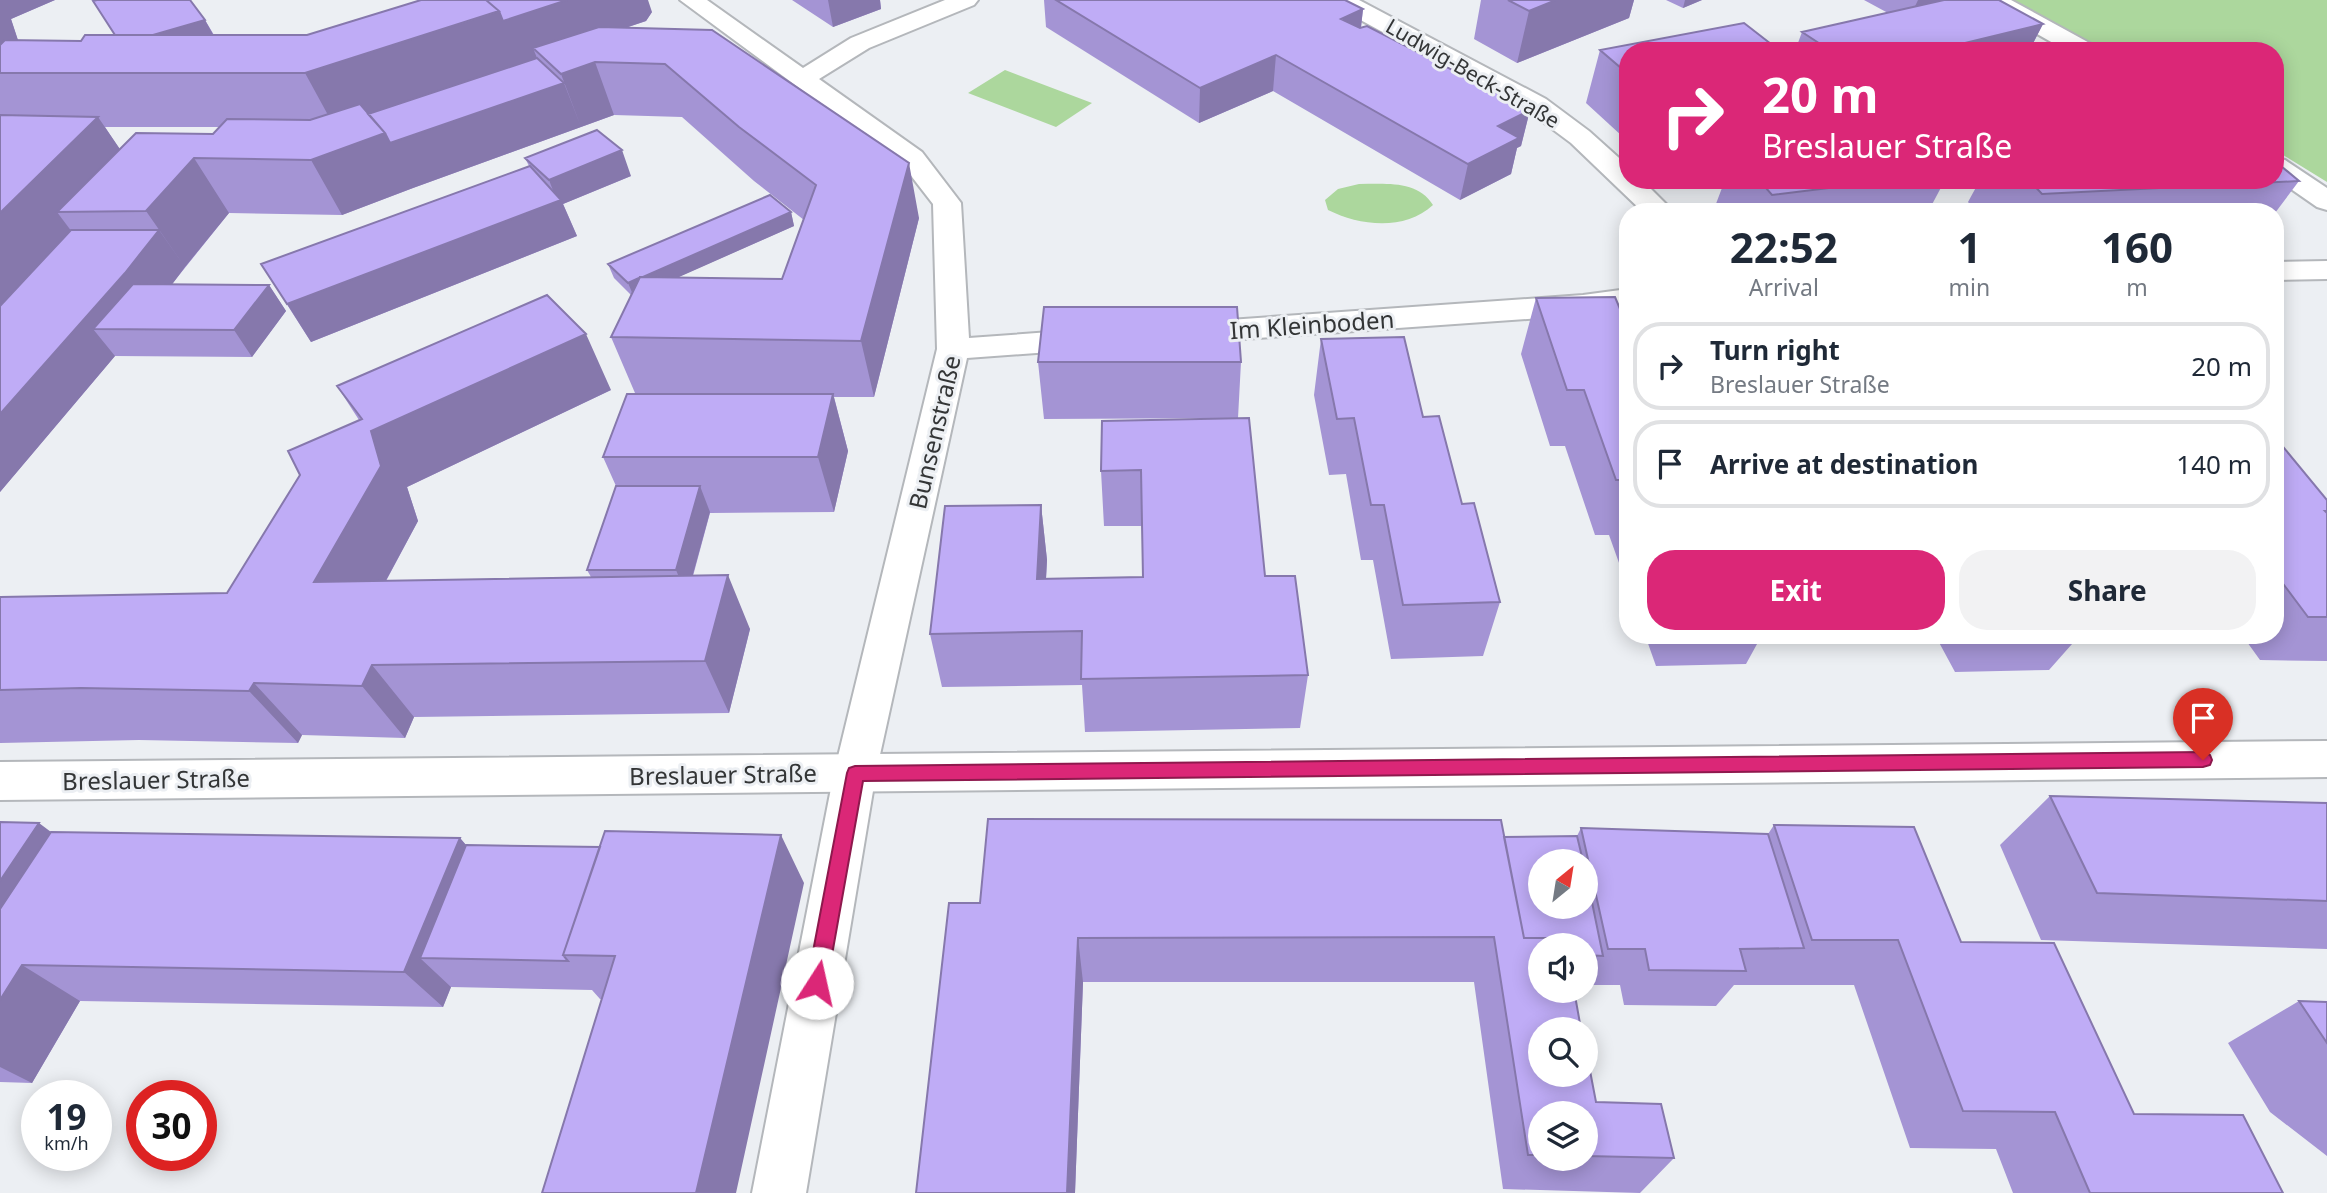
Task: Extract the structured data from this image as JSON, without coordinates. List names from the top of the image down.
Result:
{
  "streets": {
    "street": [
      "Ludwig-Beck-Straße",
      "Im Kleinboden",
      "Bunsenstraße",
      "Breslauer Straße"
    ]
  },
  "crossings": [
    ["Bunsenstraße", "Breslauer Straße"]
  ],
  "north": "top right",
  "page": {
    "turn": ["20 m", "Breslauer Straße"],
    "eta": [
      "22:52",
      "Arrival",
      "1",
      "min",
      "160",
      "m"
    ],
    "list": [
      {
        "name": "Turn right",
        "note": "Breslauer Straße",
        "value": "20 m"
      },
      {
        "name": "Arrive at destination",
        "value": "140 m"
      }
    ],
    "buttons": ["Exit", "Share"],
    "speed": "19 km/h",
    "limit": "30"
  }
}
